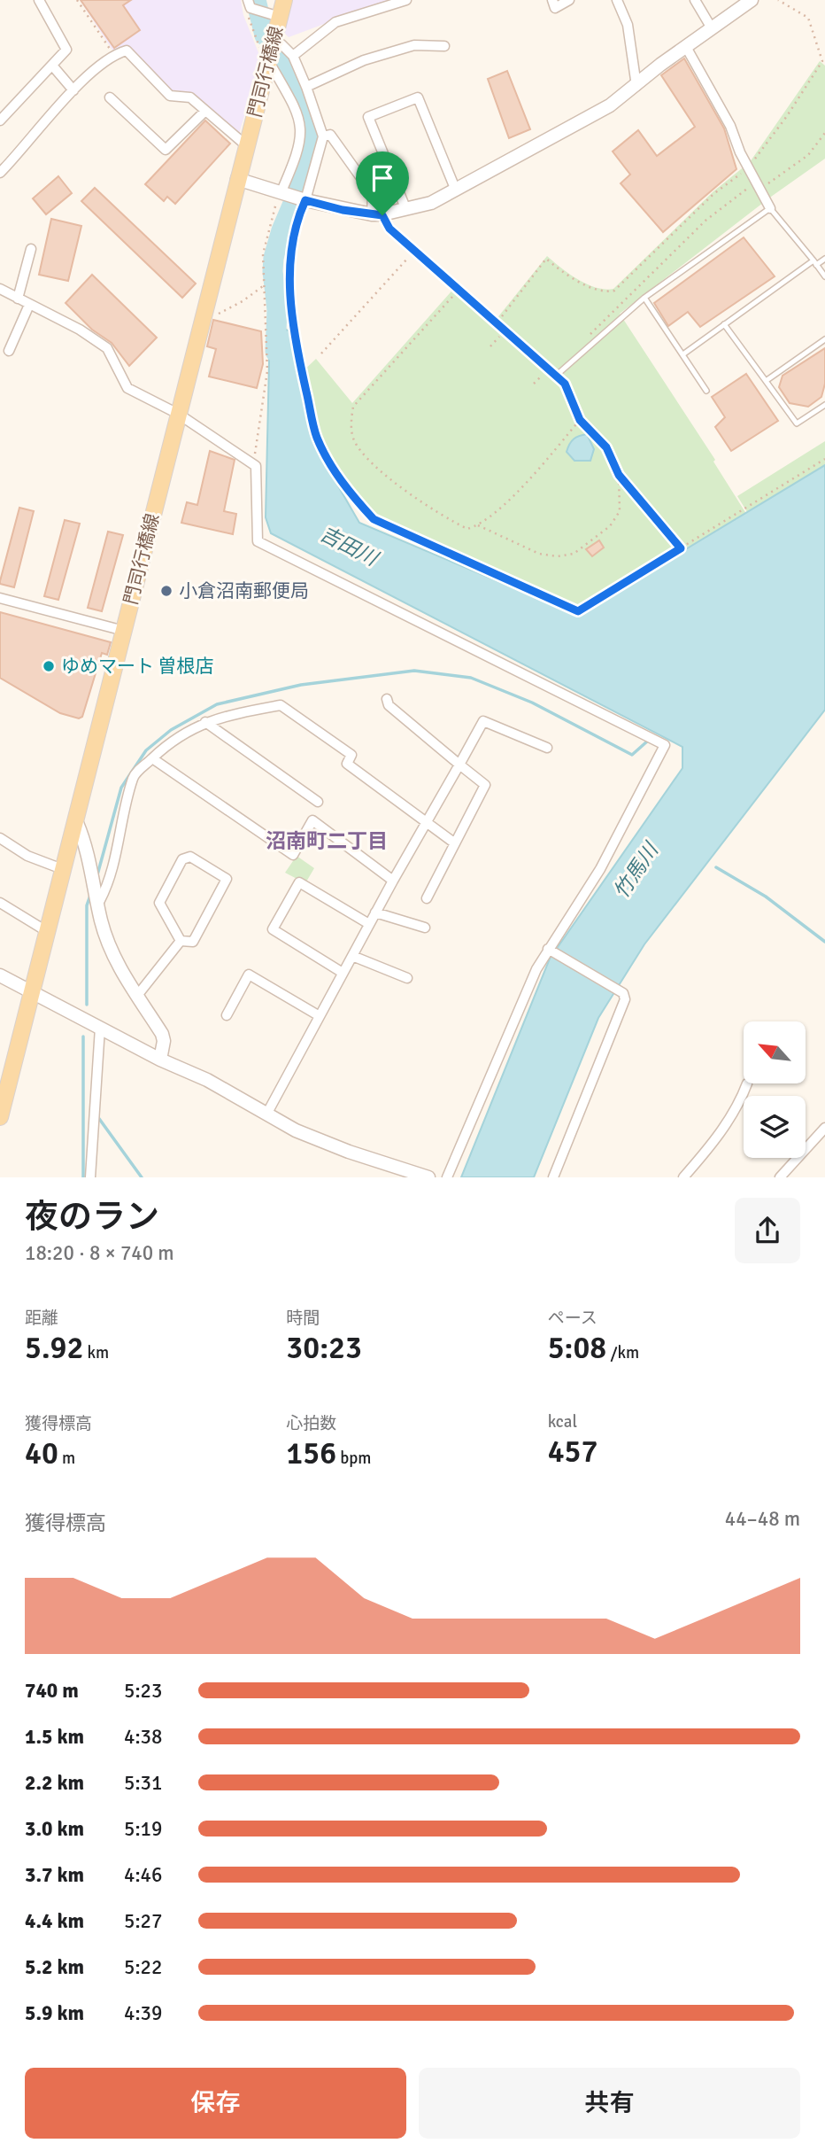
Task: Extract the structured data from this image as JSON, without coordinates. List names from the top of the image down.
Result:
{
  "streets": {
    "main road": ["門司行橋線"]
  },
  "districts": ["沼南町二丁目"],
  "water": ["吉田川", "竹馬川"],
  "places": ["小倉沼南郵便局", "ゆめマート 曽根店"],
  "north": "top left",
  "page": {
    "heading": ["夜のラン", "18:20 · 8 × 740 m"],
    "stats": [
      ["距離", "5.92 km"],
      ["時間", "30:23"],
      ["ペース", "5:08 /km"],
      ["獲得標高", "40 m"],
      ["心拍数", "156 bpm"],
      ["kcal", "457"]
    ],
    "chart": ["獲得標高", "44–48 m"],
    "list": [
      {
        "name": "740 m",
        "note": "5:23"
      },
      {
        "name": "1.5 km",
        "note": "4:38"
      },
      {
        "name": "2.2 km",
        "note": "5:31"
      },
      {
        "name": "3.0 km",
        "note": "5:19"
      },
      {
        "name": "3.7 km",
        "note": "4:46"
      },
      {
        "name": "4.4 km",
        "note": "5:27"
      },
      {
        "name": "5.2 km",
        "note": "5:22"
      },
      {
        "name": "5.9 km",
        "note": "4:39"
      }
    ],
    "buttons": ["保存", "共有"]
  }
}
